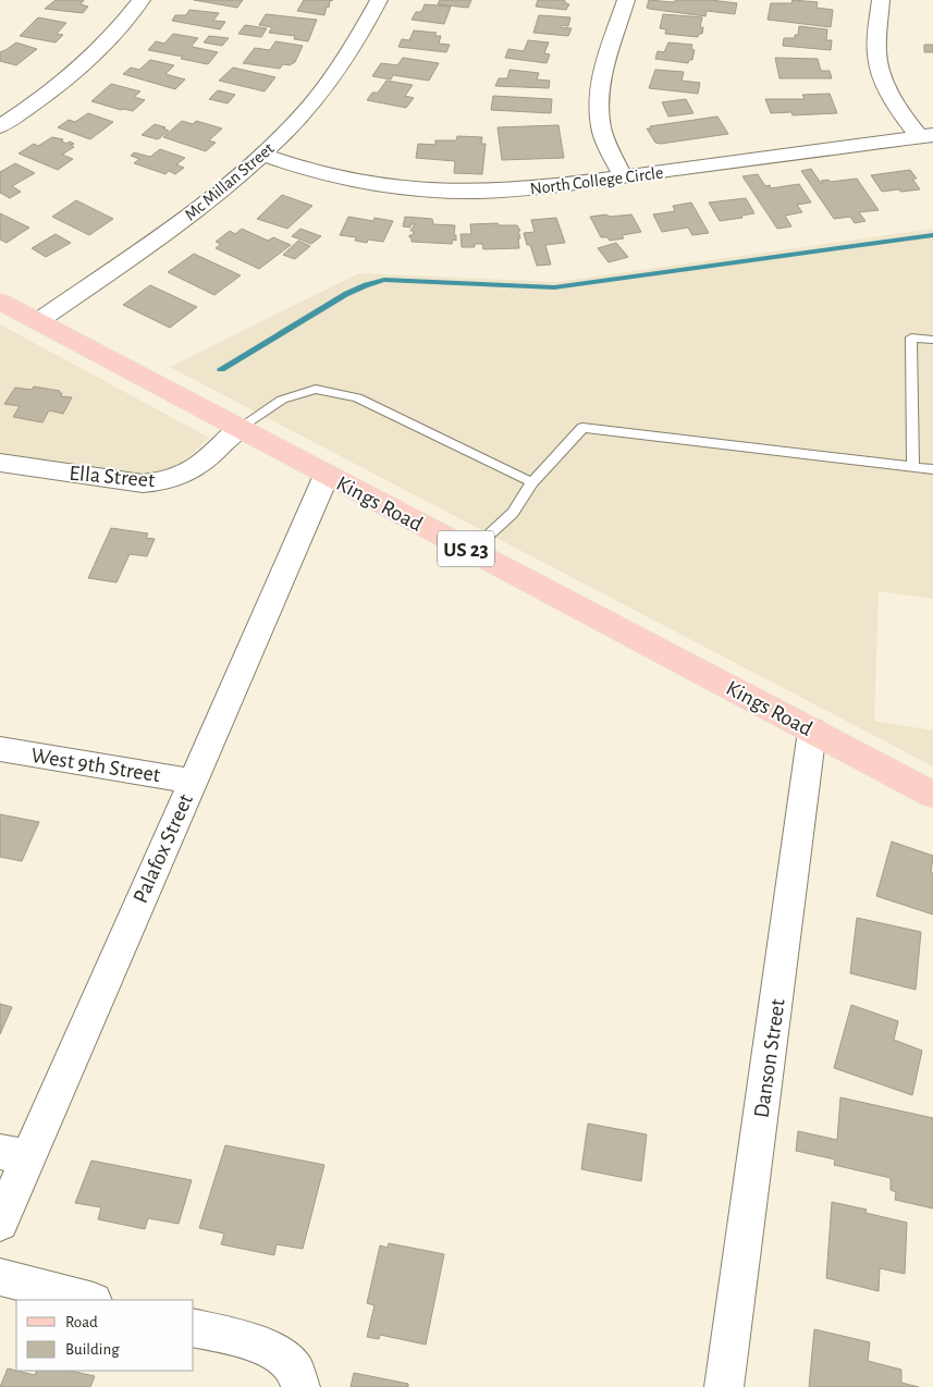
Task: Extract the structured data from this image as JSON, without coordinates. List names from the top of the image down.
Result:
{
  "streets": {
    "main road": ["Kings Road", "US 23"],
    "street": [
      "North College Circle",
      "Mc Millan Street",
      "Ella Street",
      "West 9th Street",
      "Palafox Street",
      "Danson Street"
    ]
  },
  "crossings": [
    ["North College Circle", "Mc Millan Street"],
    ["Mc Millan Street", "Kings Road"],
    ["Ella Street", "Kings Road"],
    ["Kings Road", "Palafox Street"],
    ["Kings Road", "Danson Street"],
    ["West 9th Street", "Palafox Street"]
  ],
  "legend": ["Road", "Building"]
}
